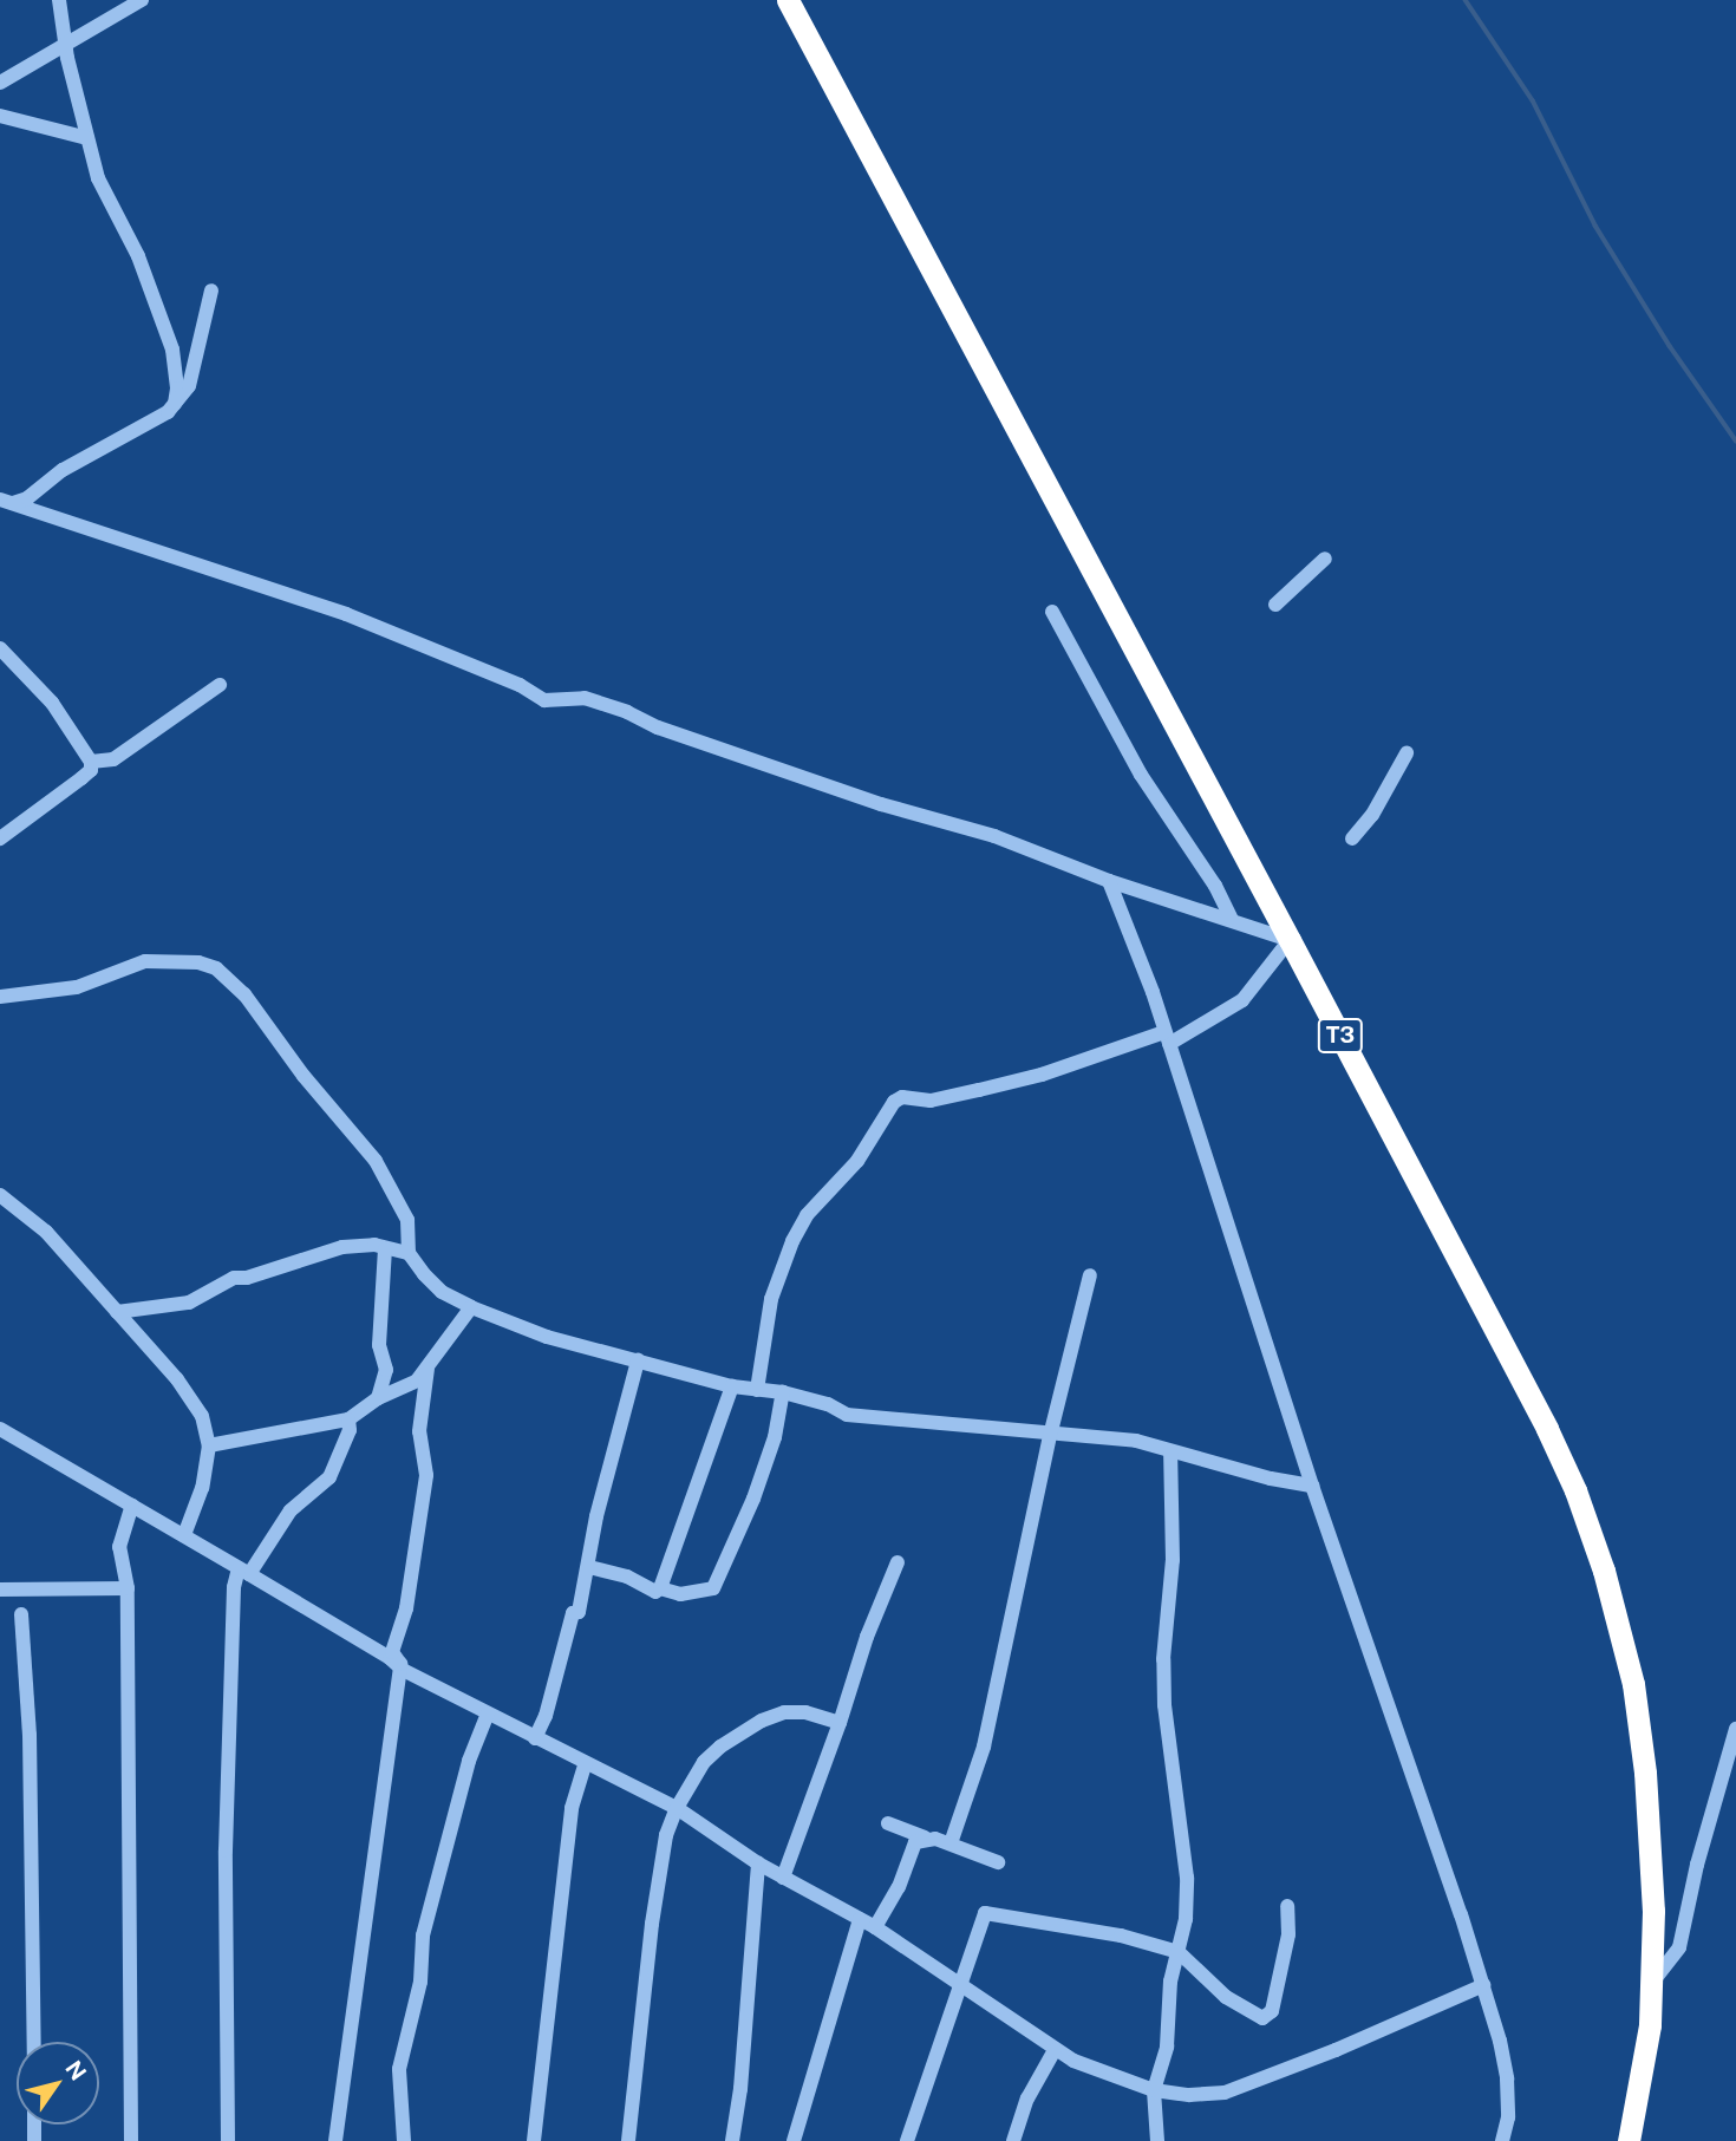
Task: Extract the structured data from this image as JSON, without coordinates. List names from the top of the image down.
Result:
{
  "streets": {
    "highway": ["T3"]
  },
  "north": "top right"
}
